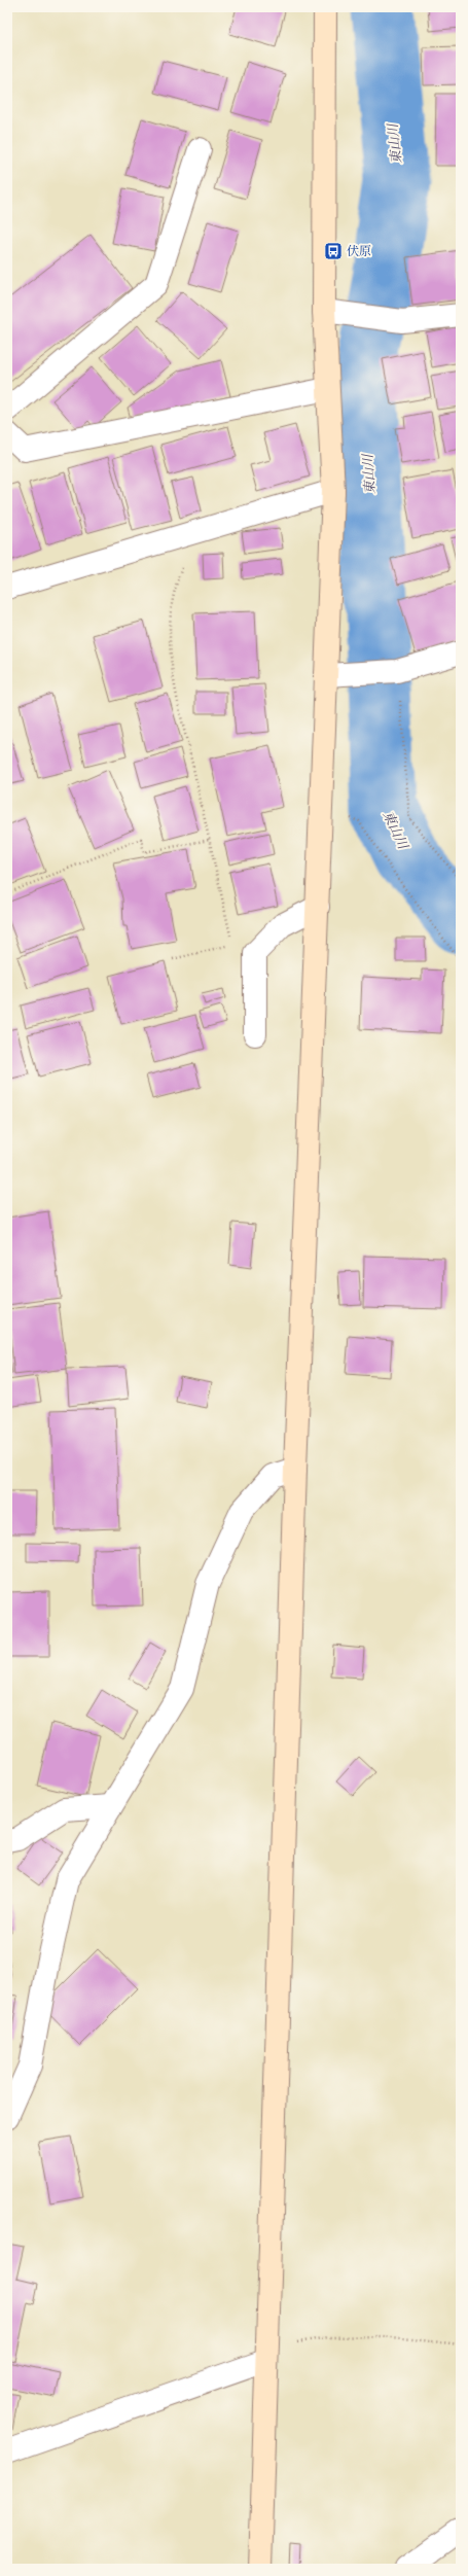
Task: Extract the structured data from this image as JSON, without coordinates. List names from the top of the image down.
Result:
{
  "water": ["東山川"],
  "places": {
    "bus stop": ["伏原"]
  }
}
